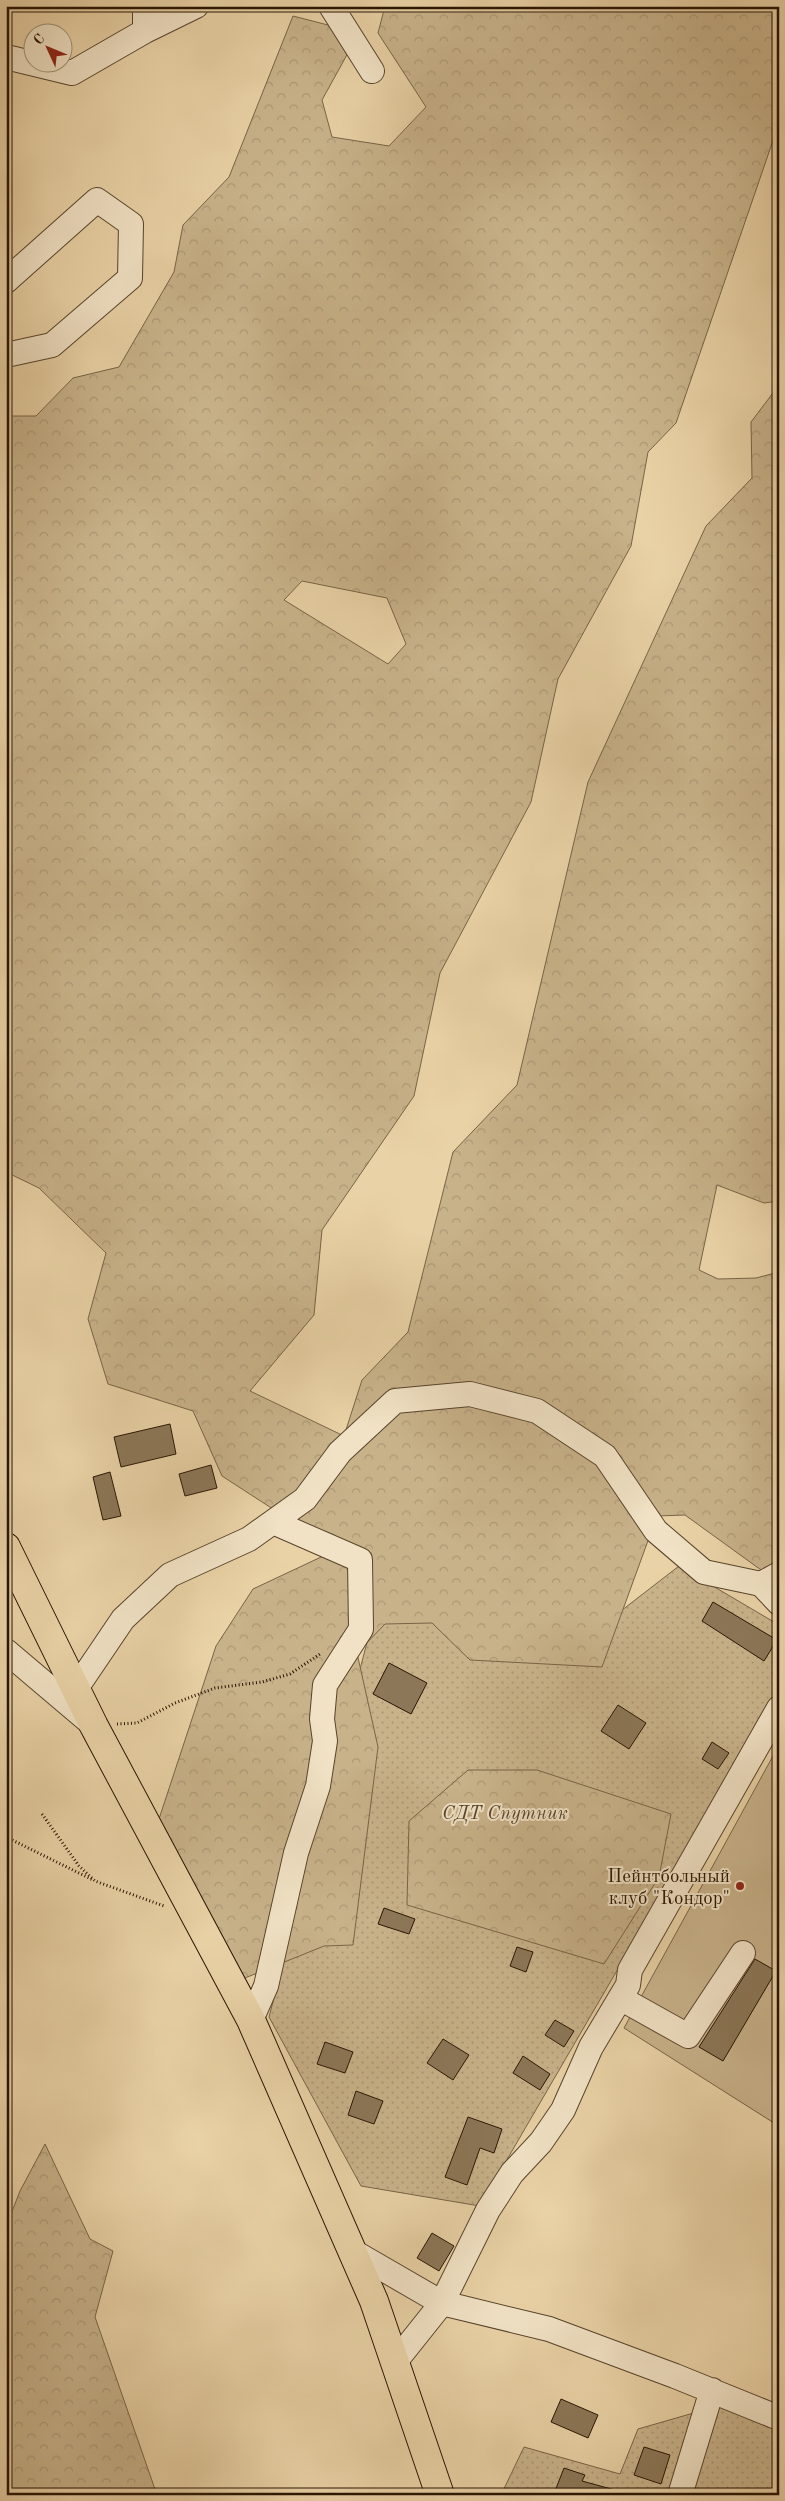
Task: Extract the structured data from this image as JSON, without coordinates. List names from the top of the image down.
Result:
{
  "parks": ["СДТ Спутник"],
  "places": ["Пейнтбольный клуб \"Кондор\""],
  "north": "top left"
}
